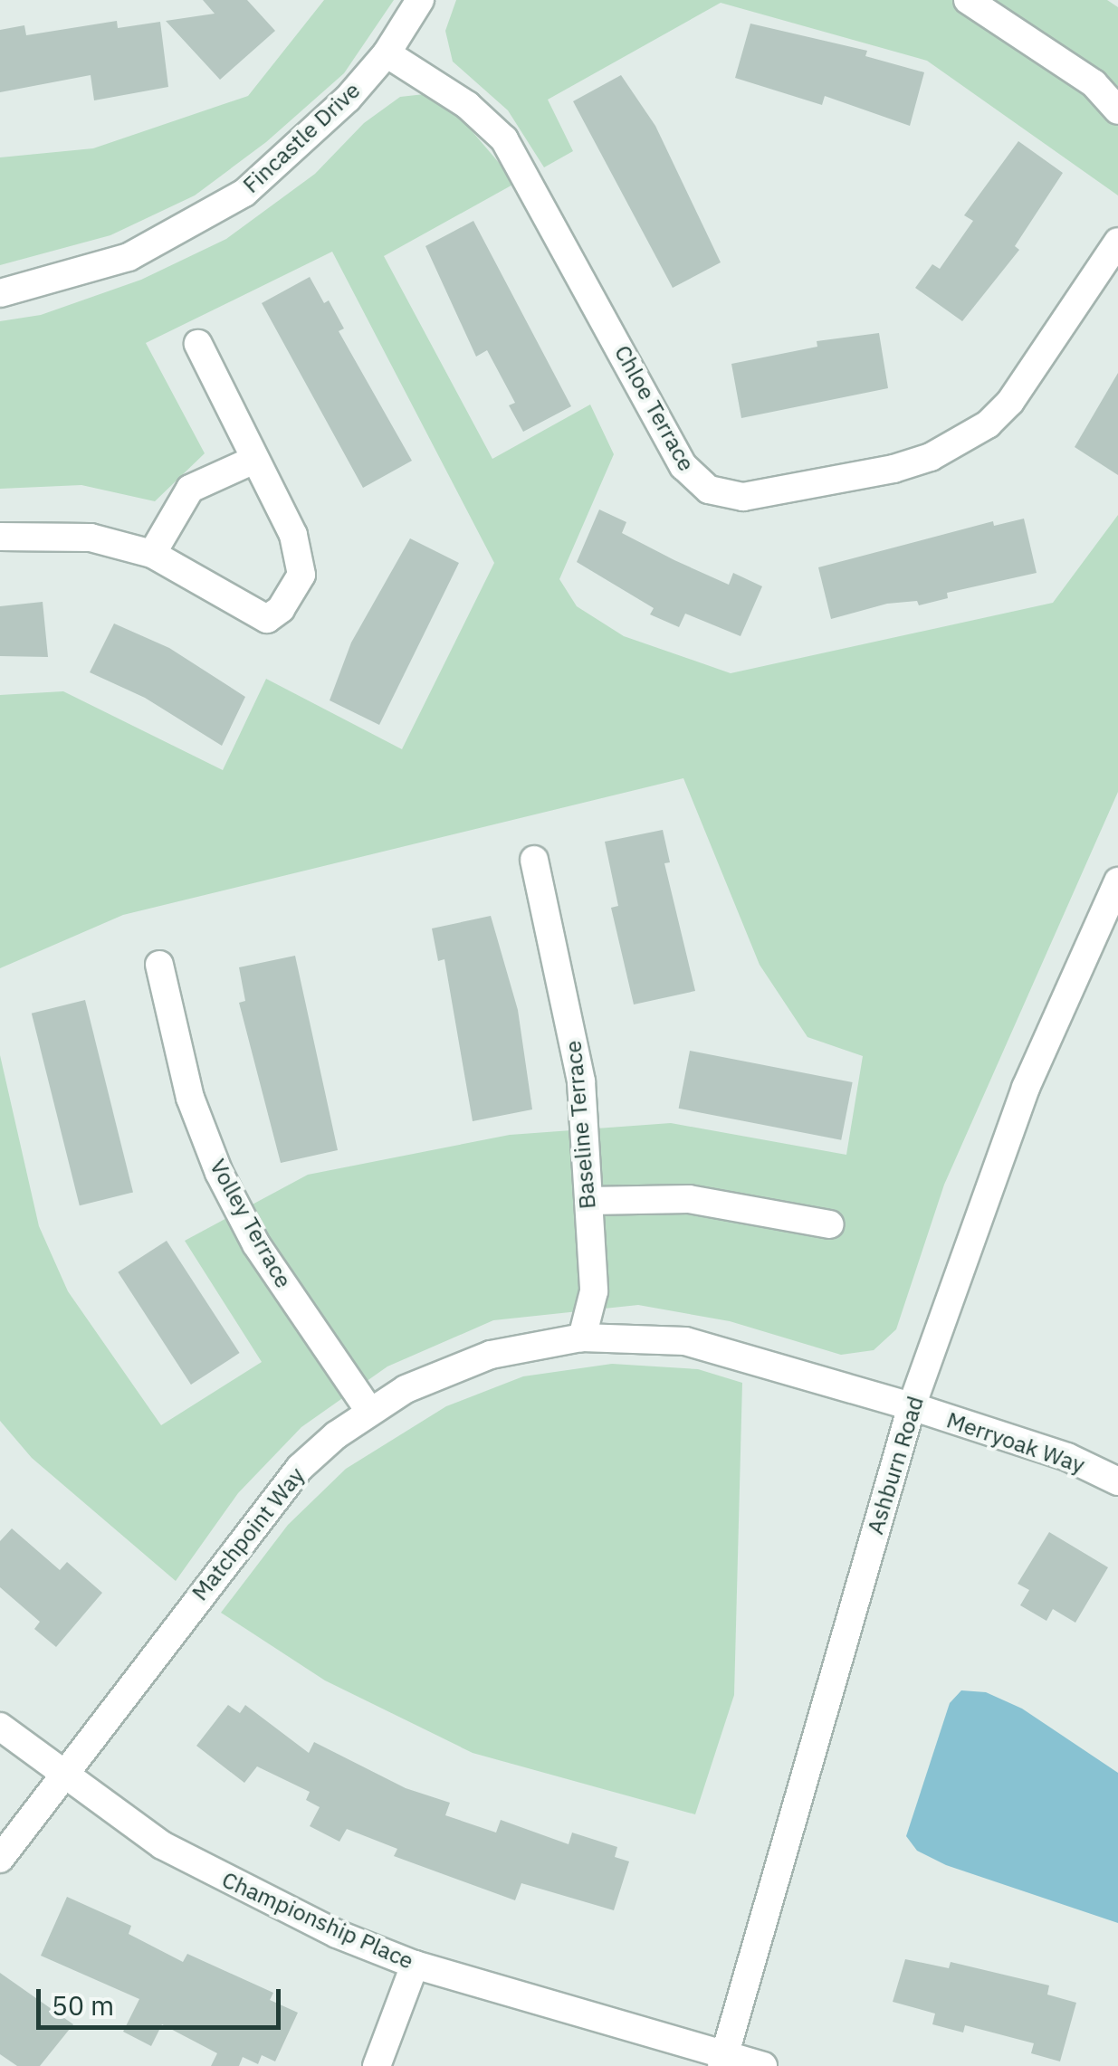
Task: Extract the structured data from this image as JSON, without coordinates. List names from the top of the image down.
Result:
{
  "streets": {
    "street": [
      "Fincastle Drive",
      "Chloe Terrace",
      "Baseline Terrace",
      "Volley Terrace",
      "Merryoak Way",
      "Ashburn Road",
      "Matchpoint Way",
      "Championship Place"
    ]
  },
  "crossings": [
    ["Fincastle Drive", "Chloe Terrace"],
    ["Baseline Terrace", "Matchpoint Way"],
    ["Volley Terrace", "Matchpoint Way"],
    ["Merryoak Way", "Ashburn Road"],
    ["Merryoak Way", "Matchpoint Way"],
    ["Ashburn Road", "Matchpoint Way"],
    ["Ashburn Road", "Championship Place"],
    ["Matchpoint Way", "Championship Place"]
  ],
  "scale_bar": "50 m"
}
